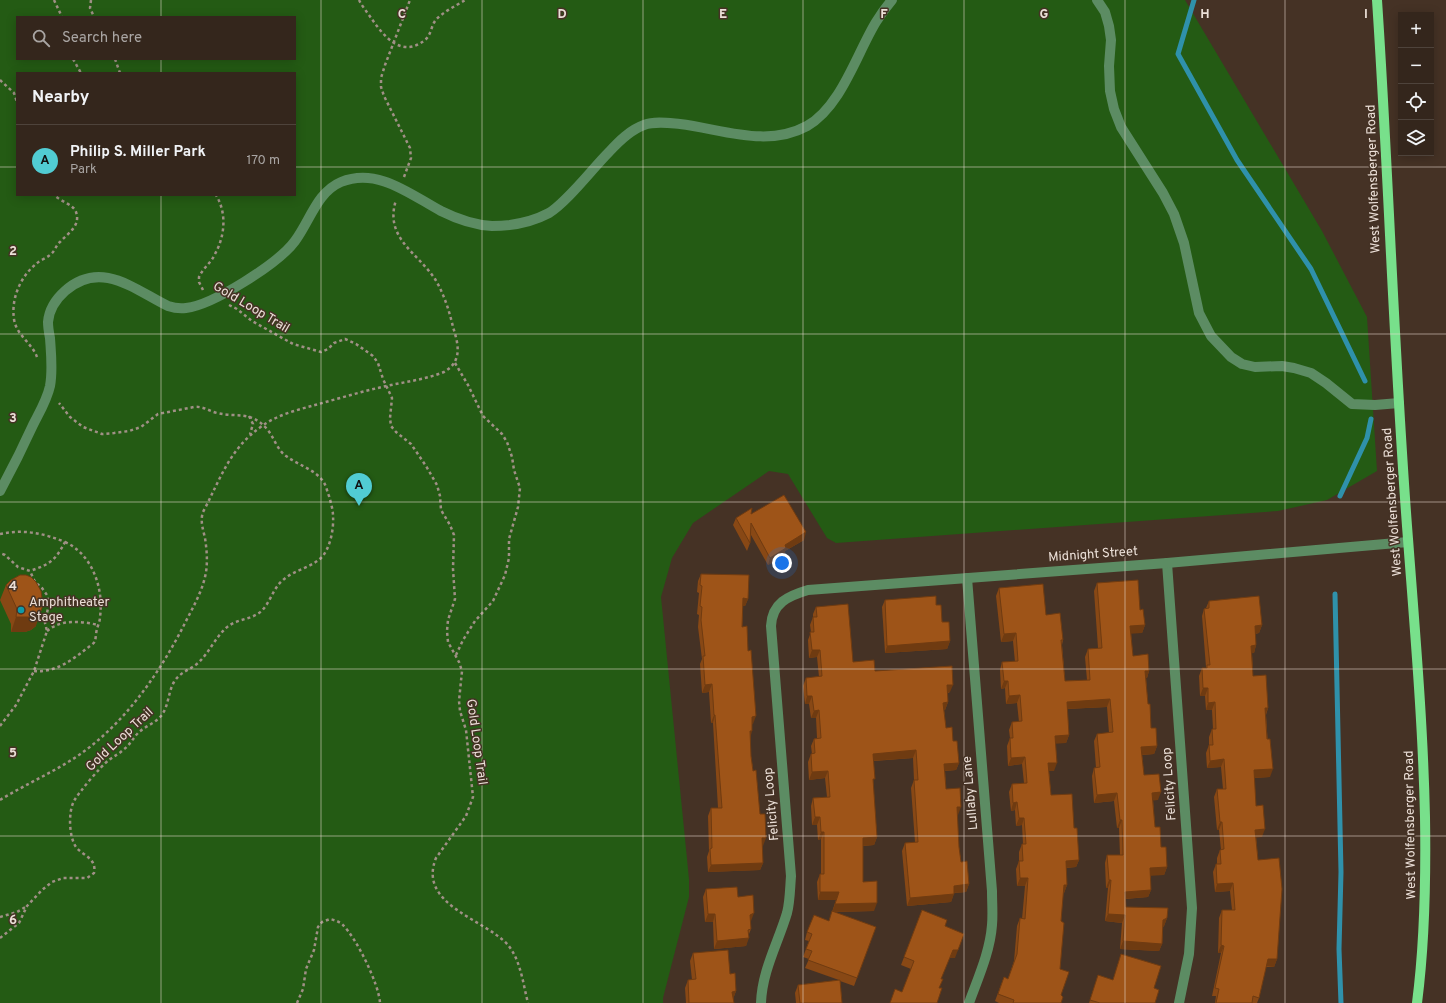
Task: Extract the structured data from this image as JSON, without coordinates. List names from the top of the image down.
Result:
{
  "streets": {
    "main road": ["West Wolfensberger Road"],
    "street": ["Midnight Street", "Felicity Loop", "Lullaby Lane"],
    "path": ["Gold Loop Trail"]
  },
  "crossings": [
    ["West Wolfensberger Road", "Midnight Street"],
    ["Midnight Street", "Felicity Loop"],
    ["Midnight Street", "Lullaby Lane"]
  ],
  "places": ["Amphitheater Stage"],
  "page": {
    "map_buttons": ["+", "−"],
    "search": "Search here",
    "heading": "Nearby",
    "list": [
      {
        "mark": "A",
        "name": "Philip S. Miller Park",
        "note": "Park",
        "value": "170 m"
      }
    ],
    "pins": "A"
  },
  "grid": {
    "columns": [
      "C",
      "D",
      "E",
      "F",
      "G",
      "H",
      "I"
    ],
    "rows": [
      "2",
      "3",
      "4",
      "5",
      "6"
    ]
  }
}
